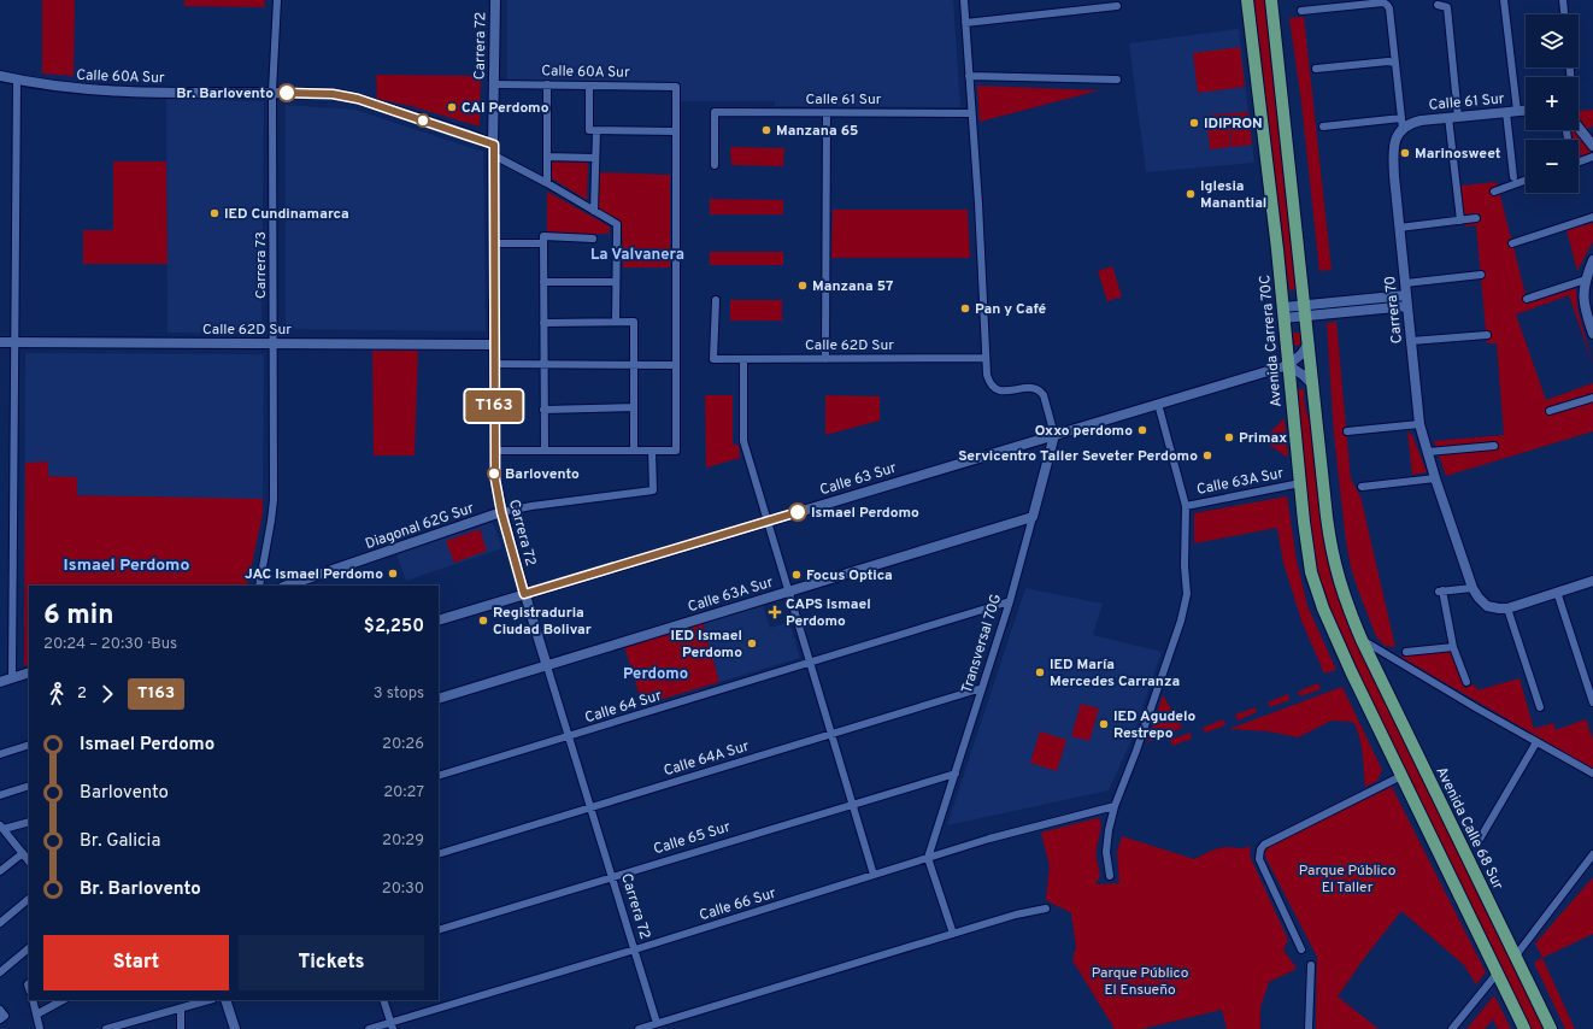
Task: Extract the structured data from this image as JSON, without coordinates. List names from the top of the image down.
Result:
{
  "streets": {
    "main road": ["Avenida Carrera 70C", "Avenida Calle 68 Sur"],
    "street": [
      "Carrera 72",
      "Calle 60A Sur",
      "Calle 61 Sur",
      "Carrera 73",
      "Carrera 70",
      "Calle 62D Sur",
      "Calle 63 Sur",
      "Calle 63A Sur",
      "Diagonal 62G Sur",
      "Transversal 70G",
      "Calle 64 Sur",
      "Calle 64A Sur",
      "Calle 65 Sur",
      "Calle 66 Sur"
    ]
  },
  "crossings": [
    ["Carrera 72", "Calle 60A Sur"],
    ["Carrera 72", "Calle 62D Sur"],
    ["Carrera 72", "Calle 63 Sur"],
    ["Carrera 72", "Calle 63A Sur"],
    ["Carrera 72", "Diagonal 62G Sur"],
    ["Carrera 72", "Calle 64 Sur"],
    ["Carrera 72", "Calle 64A Sur"],
    ["Carrera 72", "Calle 65 Sur"],
    ["Carrera 72", "Calle 66 Sur"],
    ["Calle 60A Sur", "Carrera 73"],
    ["Calle 61 Sur", "Carrera 70"],
    ["Carrera 73", "Calle 62D Sur"],
    ["Avenida Carrera 70C", "Calle 63 Sur"],
    ["Avenida Carrera 70C", "Calle 63A Sur"],
    ["Calle 63 Sur", "Transversal 70G"],
    ["Calle 63A Sur", "Transversal 70G"],
    ["Transversal 70G", "Calle 64 Sur"],
    ["Transversal 70G", "Calle 64A Sur"],
    ["Transversal 70G", "Calle 65 Sur"],
    ["Transversal 70G", "Calle 66 Sur"]
  ],
  "districts": ["La Valvanera", "Ismael Perdomo", "Perdomo"],
  "parks": ["Parque Público El Taller", "Parque Público El Ensueño"],
  "places": {
    "other": [
      "Br. Barlovento",
      "CAI Perdomo",
      "IDIPRON",
      "Manzana 65",
      "Marinosweet",
      "Iglesia Manantial",
      "IED Cundinamarca",
      "Manzana 57",
      "Pan y Café",
      "Oxxo perdomo",
      "Primax",
      "Servicentro Taller Seveter Perdomo",
      "Barlovento",
      "Ismael Perdomo",
      "JAC Ismael Perdomo",
      "Focus Optica",
      "Registraduria Ciudad Bolivar",
      "IED Ismael Perdomo",
      "IED María Mercedes Carranza",
      "IED Agudelo Restrepo"
    ],
    "health": ["CAPS Ismael Perdomo"]
  },
  "lines": ["bus line T163"],
  "page": {
    "on_map": "T163",
    "map_buttons": ["+", "−"],
    "heading": ["6 min", "20:24 – 20:30 · Bus", "$2,250"],
    "legs": ["2", "T163", "3 stops"],
    "list": [
      {
        "name": "Ismael Perdomo",
        "value": "20:26"
      },
      {
        "name": "Barlovento",
        "value": "20:27"
      },
      {
        "name": "Br. Galicia",
        "value": "20:29"
      },
      {
        "name": "Br. Barlovento",
        "value": "20:30"
      }
    ],
    "buttons": ["Start", "Tickets"]
  }
}
